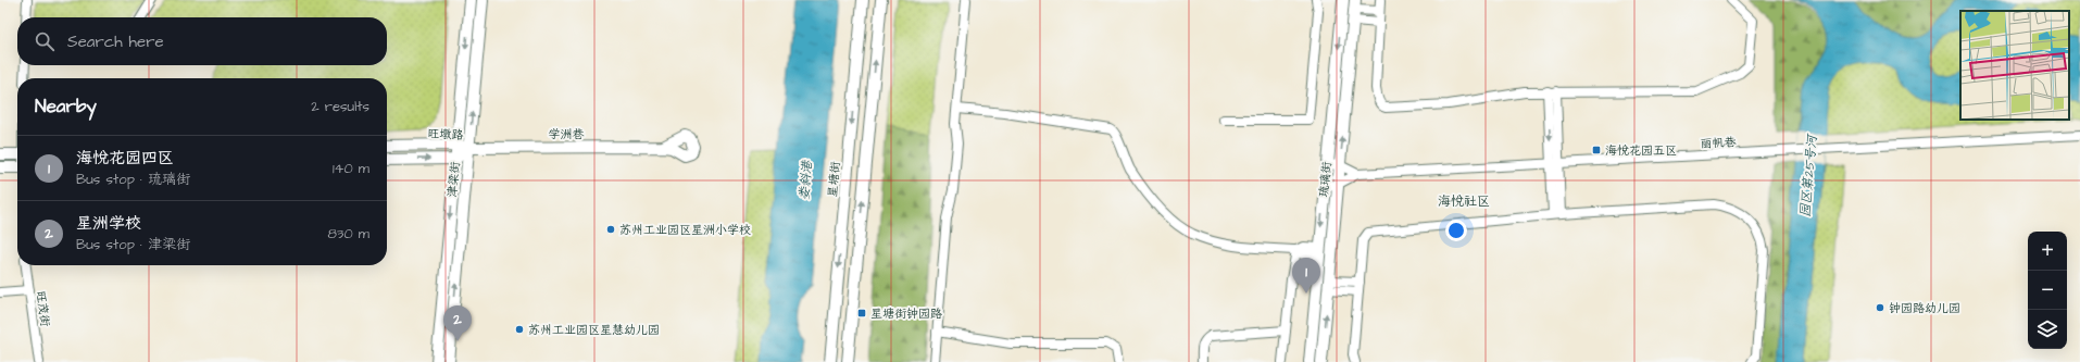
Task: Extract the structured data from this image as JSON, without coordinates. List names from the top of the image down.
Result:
{
  "streets": {
    "main road": [
      "旺墩路",
      "学洲巷",
      "津梁街",
      "星塘街",
      "琉璃街"
    ],
    "street": ["丽帆巷", "旺茂街"]
  },
  "crossings": [
    ["旺墩路", "学洲巷"],
    ["旺墩路", "津梁街"],
    ["学洲巷", "津梁街"],
    ["丽帆巷", "琉璃街"]
  ],
  "districts": ["海悦社区"],
  "water": ["园区第25号河", "娄斜港"],
  "places": {
    "transit": ["海悦花园五区", "星塘街钟园路"],
    "other": ["苏州工业园区星洲小学校", "钟园路幼儿园", "苏州工业园区星慧幼儿园"]
  },
  "page": {
    "search": "Search here",
    "heading": ["Nearby", "2 results"],
    "list": [
      {
        "mark": "1",
        "name": "海悦花园四区",
        "note": "Bus stop · 琉璃街",
        "value": "140 m"
      },
      {
        "mark": "2",
        "name": "星洲学校",
        "note": "Bus stop · 津梁街",
        "value": "830 m"
      }
    ],
    "map_buttons": ["+", "−"],
    "pins": ["1", "2"]
  }
}
